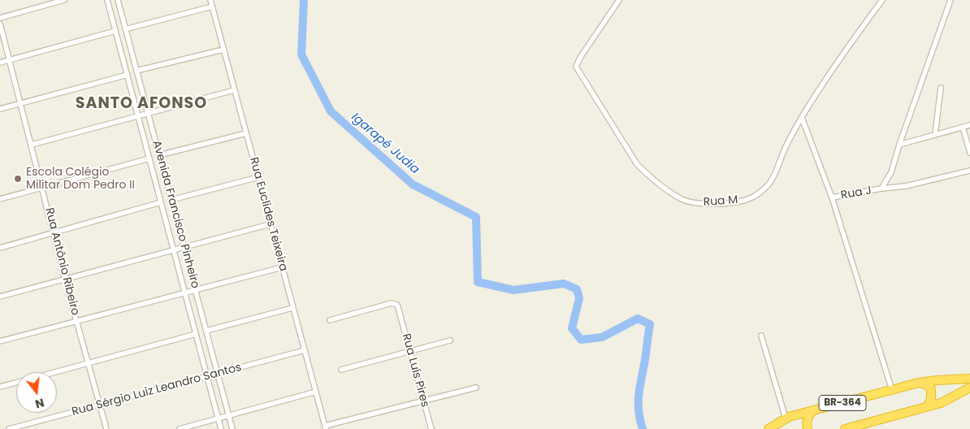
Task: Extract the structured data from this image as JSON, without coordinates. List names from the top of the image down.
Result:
{
  "streets": {
    "highway": ["BR-364"],
    "street": [
      "Rua J",
      "Rua M",
      "Avenida Francisco Pinheiro",
      "Rua Euclides Teixeira",
      "Rua Antônio Ribeiro",
      "Rua Luís Pires",
      "Rua Sérgio Luiz Leandro Santos"
    ]
  },
  "crossings": [
    ["Rua J", "BR-364"],
    ["Avenida Francisco Pinheiro", "Rua Sérgio Luiz Leandro Santos"],
    ["Rua Euclides Teixeira", "Rua Sérgio Luiz Leandro Santos"],
    ["Rua Antônio Ribeiro", "Rua Sérgio Luiz Leandro Santos"]
  ],
  "districts": ["SANTO AFONSO"],
  "water": ["Igarapé Judia"],
  "places": ["Escola Colégio Militar Dom Pedro II"],
  "north": "bottom"
}
